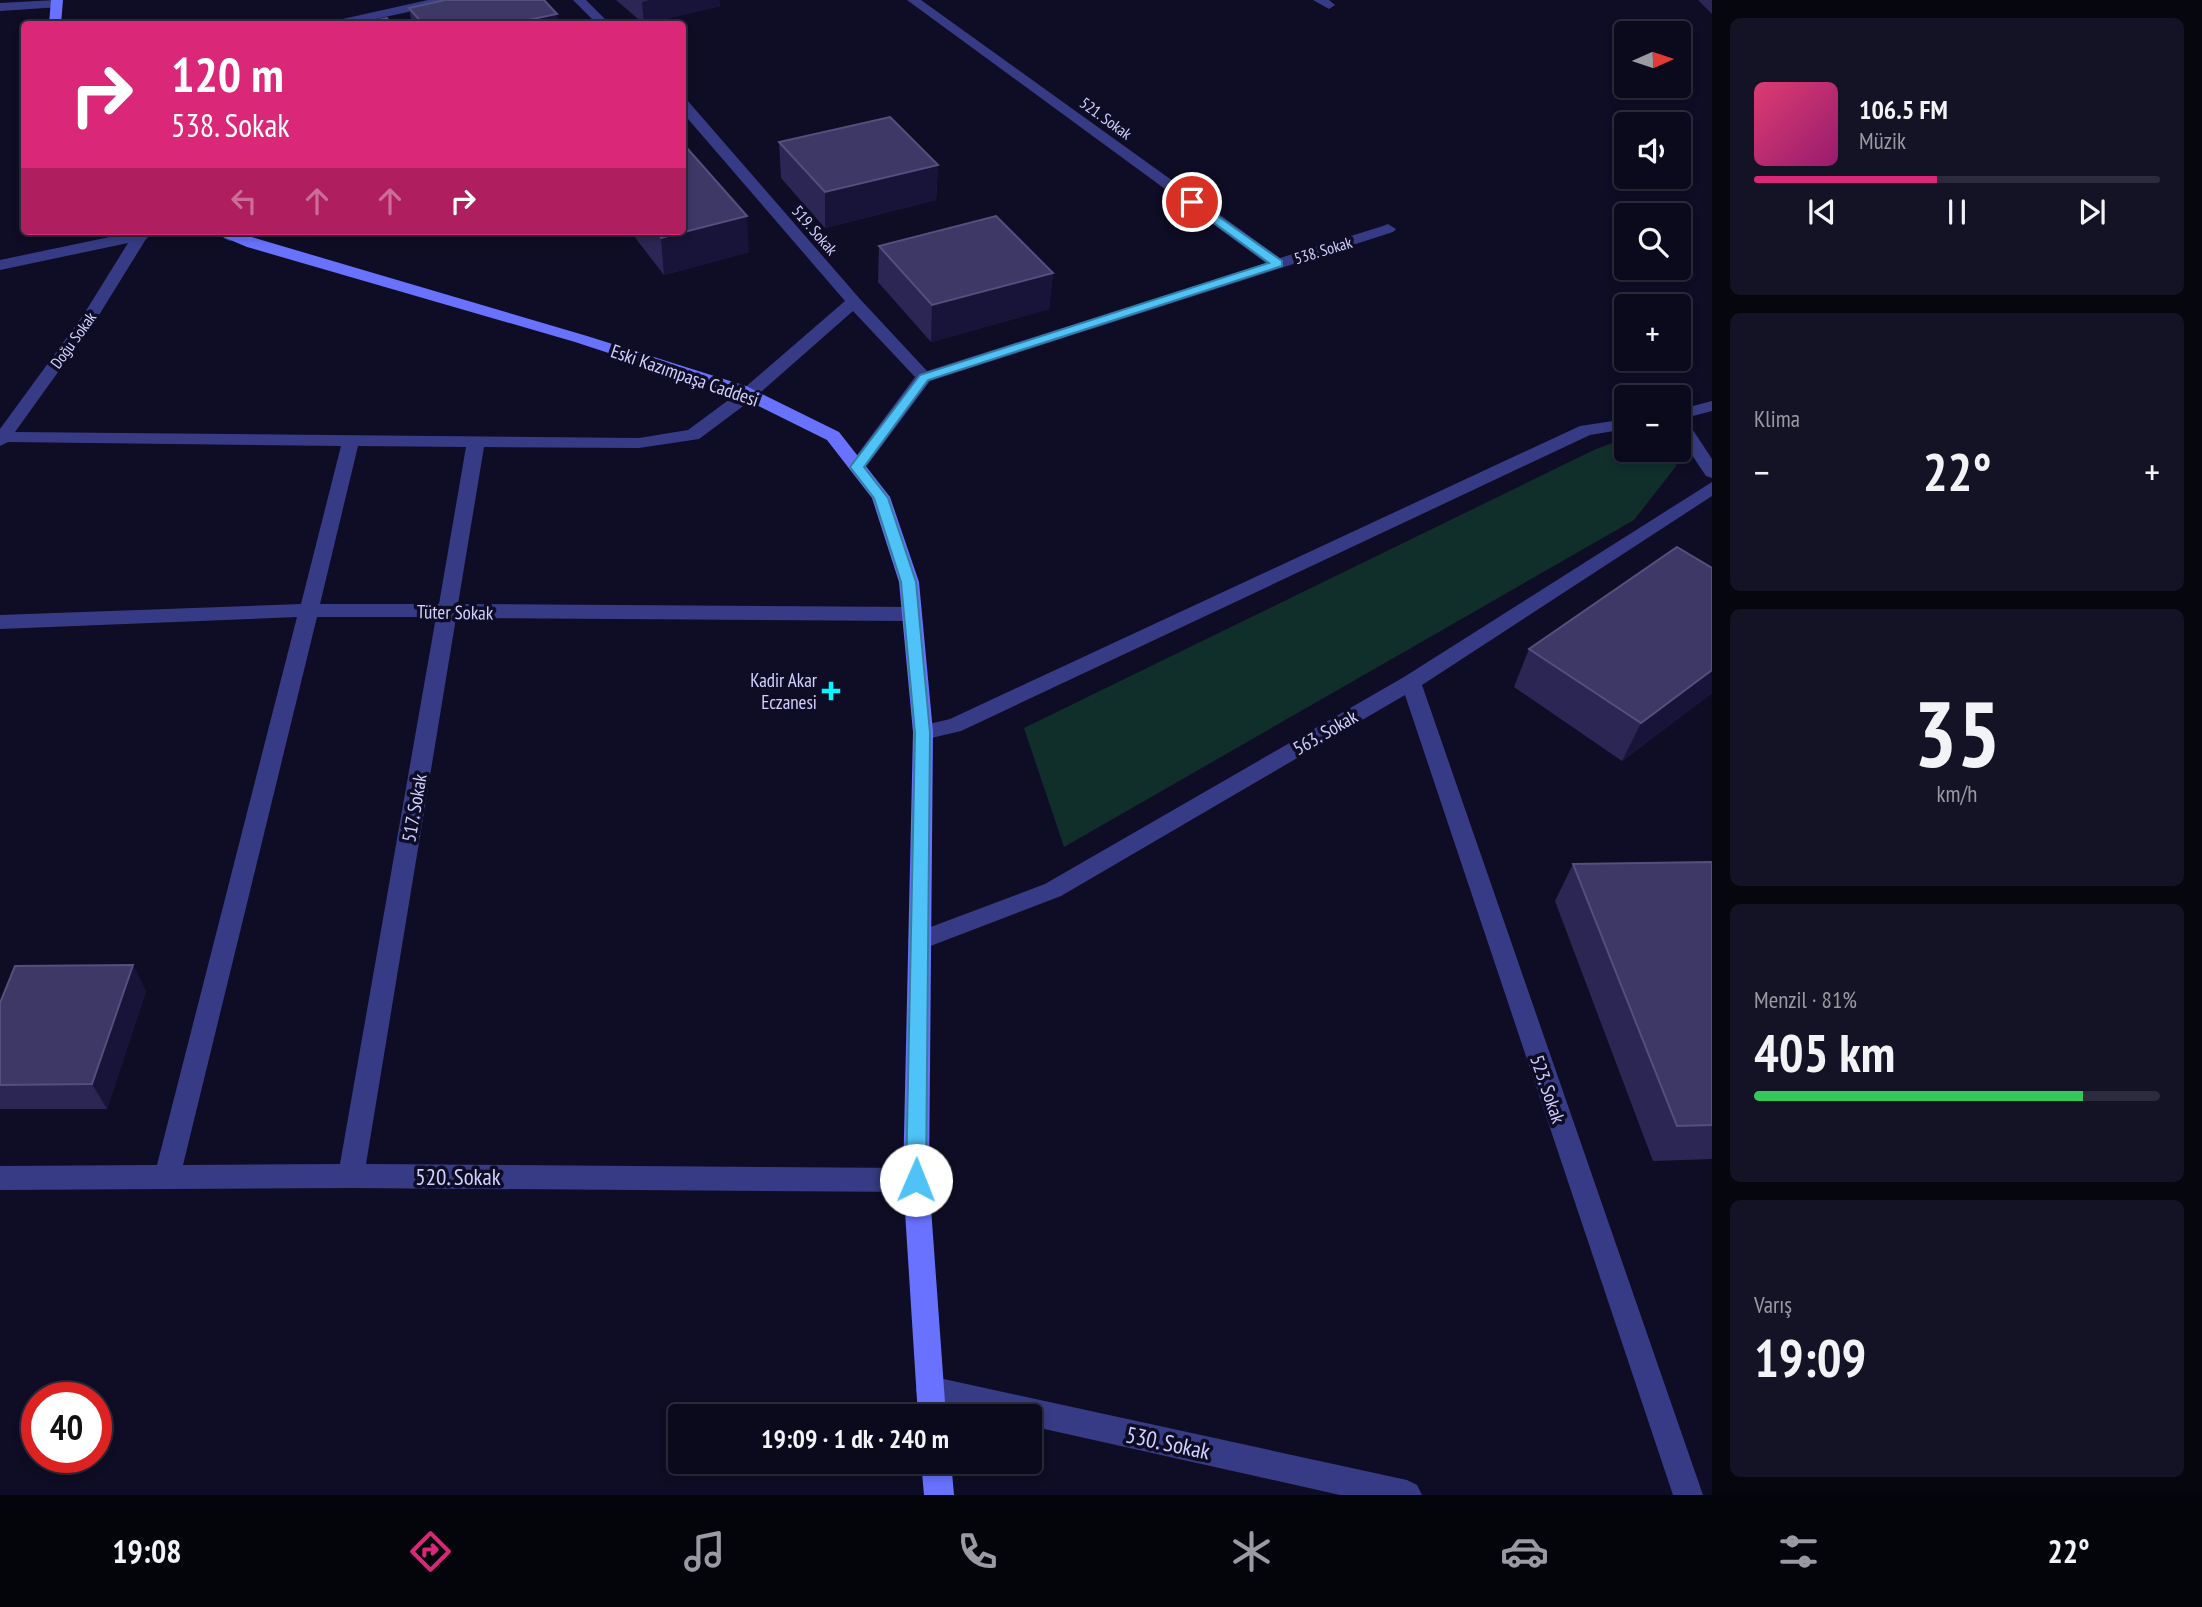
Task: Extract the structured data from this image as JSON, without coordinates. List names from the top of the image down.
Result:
{
  "streets": {
    "street": [
      "521. Sokak",
      "519. Sokak",
      "538. Sokak",
      "Doğu Sokak",
      "Eski Kazımpaşa Caddesi",
      "Tüter Sokak",
      "563. Sokak",
      "517. Sokak",
      "523. Sokak",
      "520. Sokak",
      "530. Sokak"
    ]
  },
  "crossings": [
    ["521. Sokak", "538. Sokak"],
    ["519. Sokak", "538. Sokak"],
    ["Eski Kazımpaşa Caddesi", "Tüter Sokak"],
    ["Eski Kazımpaşa Caddesi", "563. Sokak"],
    ["Eski Kazımpaşa Caddesi", "520. Sokak"],
    ["Eski Kazımpaşa Caddesi", "530. Sokak"],
    ["Tüter Sokak", "517. Sokak"],
    ["563. Sokak", "523. Sokak"],
    ["517. Sokak", "520. Sokak"]
  ],
  "places": {
    "health": ["Kadir Akar Eczanesi"]
  },
  "north": "right",
  "page": {
    "map_buttons": ["+", "−"],
    "turn": ["120 m", "538. Sokak"],
    "song": ["106.5 FM", "Müzik"],
    "tile": [
      "Klima",
      ["35", "km/h"],
      ["Menzil · 81%", "405 km"],
      ["Varış", "19:09"]
    ],
    "heat": ["−", "22°", "+"],
    "limit": "40",
    "trip": "19:09 · 1 dk · 240 m",
    "tabs": ["19:08", "22°"]
  }
}
